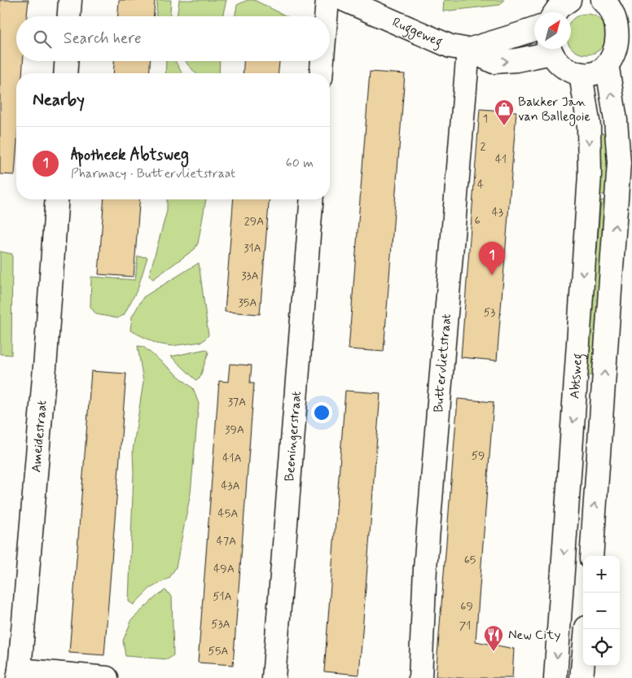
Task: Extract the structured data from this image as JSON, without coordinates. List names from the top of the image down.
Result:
{
  "streets": {
    "street": [
      "Ruggeweg",
      "Buttervlietstraat",
      "Abtsweg",
      "Ameidestraat",
      "Beeningerstraat"
    ]
  },
  "crossings": [
    ["Ruggeweg", "Buttervlietstraat"]
  ],
  "places": {
    "shop": ["Bakker Jan van Ballegoie"],
    "restaurant": ["New City"]
  },
  "house_numbers": [
    "1",
    "2",
    "41",
    "4",
    "43",
    "6",
    "29A",
    "31A",
    "33A",
    "35A",
    "53",
    "37A",
    "39A",
    "59",
    "41A",
    "43A",
    "45A",
    "47A",
    "65",
    "49A",
    "51A",
    "69",
    "53A",
    "71",
    "55A"
  ],
  "north": "top right",
  "page": {
    "search": "Search here",
    "heading": "Nearby",
    "list": [
      {
        "mark": "1",
        "name": "Apotheek Abtsweg",
        "note": "Pharmacy · Buttervlietstraat",
        "value": "60 m"
      }
    ],
    "pins": "1",
    "map_buttons": ["+", "−"]
  }
}
